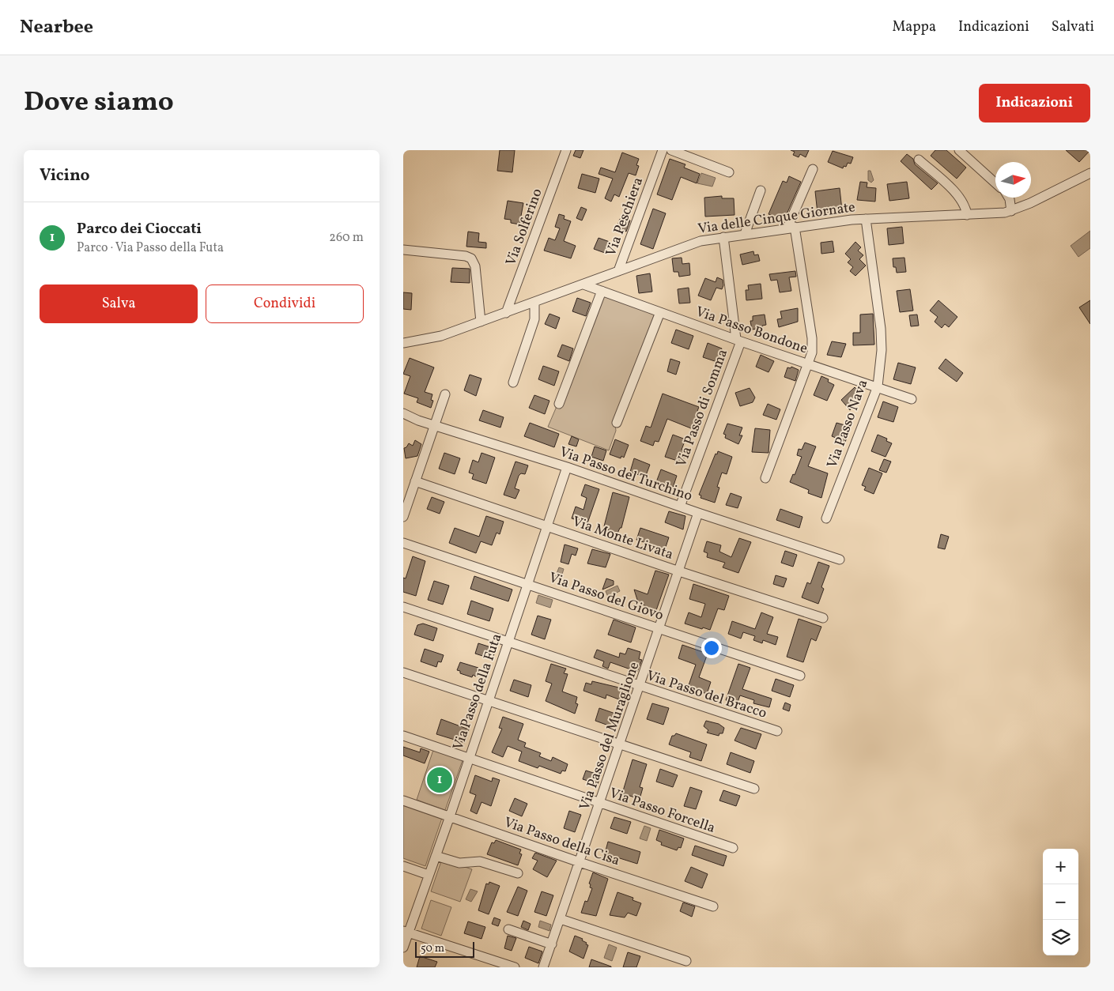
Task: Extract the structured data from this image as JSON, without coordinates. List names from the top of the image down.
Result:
{
  "streets": {
    "street": [
      "Via Peschiera",
      "Via delle Cinque Giornate",
      "Via Solferino",
      "Via Passo Bondone",
      "Via Passo di Somma",
      "Via Passo Nava",
      "Via Passo del Turchino",
      "Via Monte Livata",
      "Via Passo del Giovo",
      "Via Passo della Futa",
      "Via Passo del Bracco",
      "Via Passo del Muraglione",
      "Via Passo Forcella",
      "Via Passo della Cisa"
    ]
  },
  "crossings": [
    ["Via Peschiera", "Via delle Cinque Giornate"],
    ["Via delle Cinque Giornate", "Via Solferino"],
    ["Via delle Cinque Giornate", "Via Passo Bondone"],
    ["Via delle Cinque Giornate", "Via Passo di Somma"],
    ["Via delle Cinque Giornate", "Via Passo Nava"],
    ["Via Passo Bondone", "Via Passo di Somma"],
    ["Via Passo Bondone", "Via Passo Nava"],
    ["Via Passo di Somma", "Via Passo del Turchino"],
    ["Via Passo del Turchino", "Via Passo della Futa"],
    ["Via Passo del Turchino", "Via Passo del Muraglione"],
    ["Via Monte Livata", "Via Passo della Futa"],
    ["Via Monte Livata", "Via Passo del Muraglione"],
    ["Via Passo del Giovo", "Via Passo della Futa"],
    ["Via Passo del Giovo", "Via Passo del Muraglione"],
    ["Via Passo della Futa", "Via Passo del Bracco"],
    ["Via Passo della Futa", "Via Passo Forcella"],
    ["Via Passo della Futa", "Via Passo della Cisa"],
    ["Via Passo del Bracco", "Via Passo del Muraglione"],
    ["Via Passo del Muraglione", "Via Passo Forcella"],
    ["Via Passo del Muraglione", "Via Passo della Cisa"]
  ],
  "scale_bar": "50 m",
  "north": "right",
  "page": {
    "header": "Nearbee",
    "nav": ["Mappa", "Indicazioni", "Salvati"],
    "title": "Dove siamo",
    "buttons": [
      "Indicazioni",
      ["Salva", "Condividi"]
    ],
    "heading": "Vicino",
    "list": [
      {
        "mark": "1",
        "name": "Parco dei Cioccati",
        "note": "Parco · Via Passo della Futa",
        "value": "260 m"
      }
    ],
    "pins": "1",
    "map_buttons": ["+", "−"],
    "scale": "50 m"
  }
}
